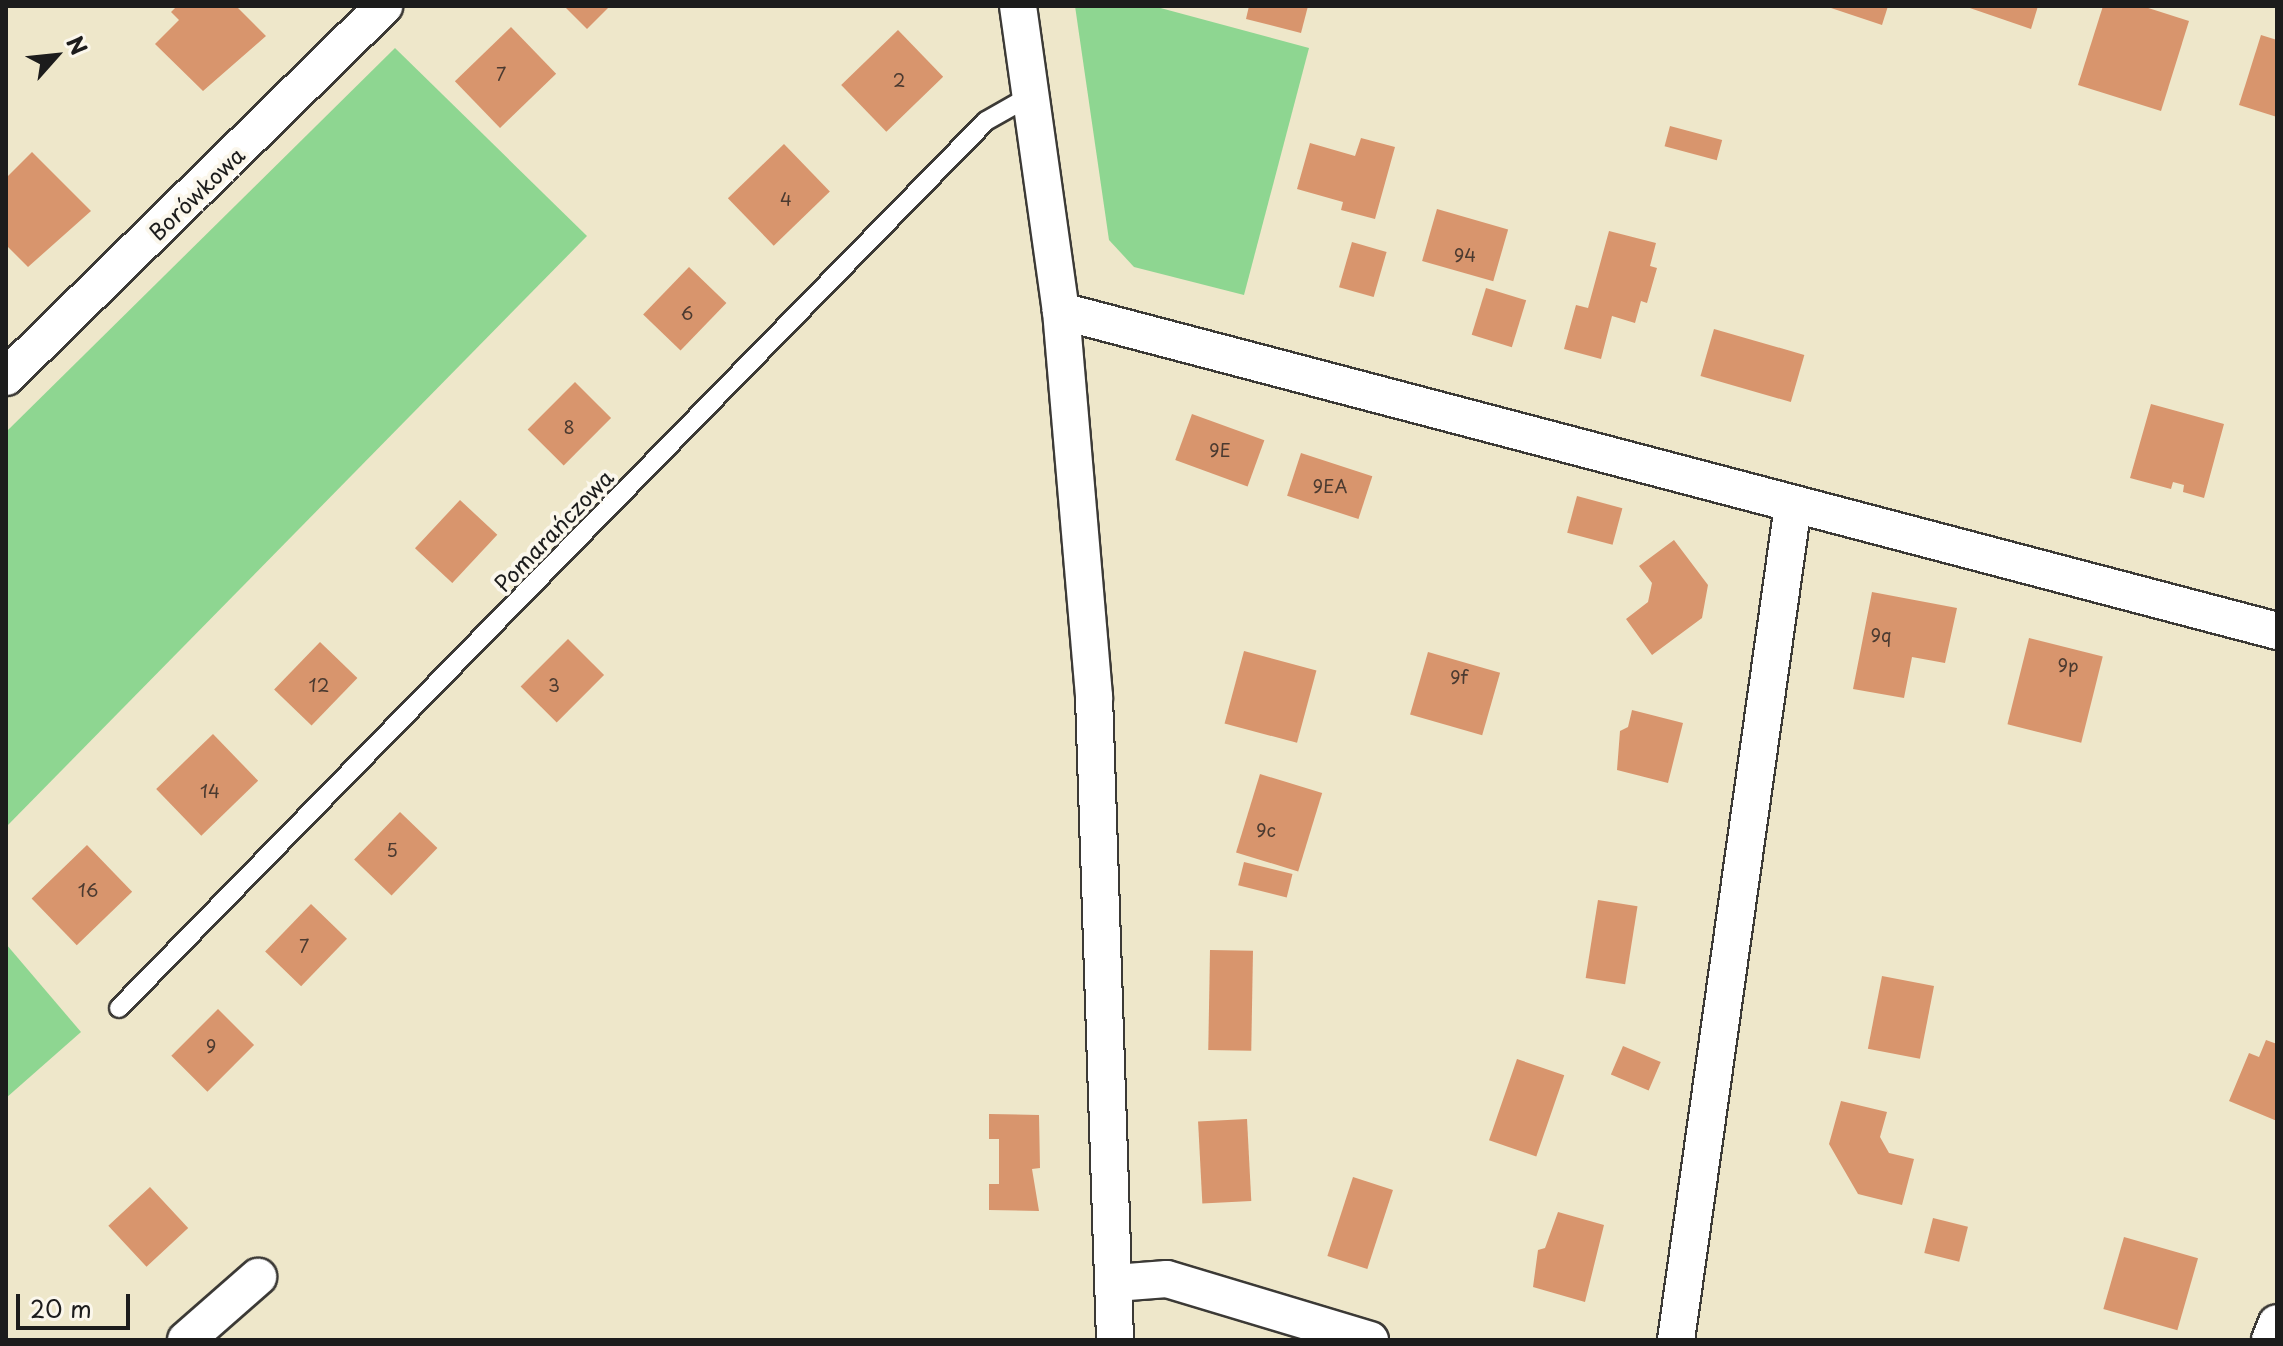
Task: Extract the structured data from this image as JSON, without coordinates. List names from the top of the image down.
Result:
{
  "streets": {
    "street": ["Borówkowa"],
    "lane": ["Pomarańczowa"]
  },
  "house_numbers": [
    "7",
    "2",
    "4",
    "94",
    "6",
    "8",
    "9E",
    "9EA",
    "9q",
    "9p",
    "9f",
    "12",
    "3",
    "14",
    "9c",
    "5",
    "16",
    "7",
    "9"
  ],
  "scale_bar": "20 m",
  "north": "top right"
}
